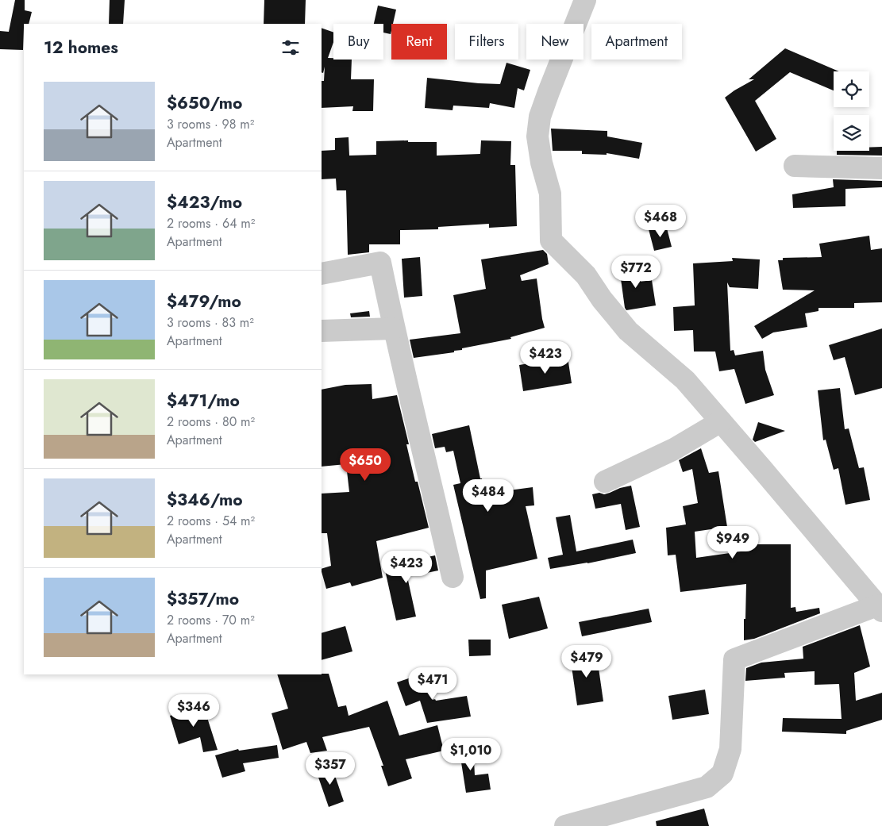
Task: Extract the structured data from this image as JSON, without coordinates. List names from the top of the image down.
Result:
{
  "page": {
    "chip": [
      "Buy",
      "Rent",
      "Filters",
      "New",
      "Apartment"
    ],
    "heading": "12 homes",
    "list": [
      {
        "name": "$650/mo",
        "note": "3 rooms · 98 m² · Apartment"
      },
      {
        "name": "$423/mo",
        "note": "2 rooms · 64 m² · Apartment"
      },
      {
        "name": "$479/mo",
        "note": "3 rooms · 83 m² · Apartment"
      },
      {
        "name": "$471/mo",
        "note": "2 rooms · 80 m² · Apartment"
      },
      {
        "name": "$346/mo",
        "note": "2 rooms · 54 m² · Apartment"
      },
      {
        "name": "$357/mo",
        "note": "2 rooms · 70 m² · Apartment"
      }
    ],
    "price": [
      "$468",
      "$772",
      "$423",
      "$650",
      "$484",
      "$949",
      "$423",
      "$479",
      "$471",
      "$346",
      "$1,010",
      "$357"
    ]
  }
}
